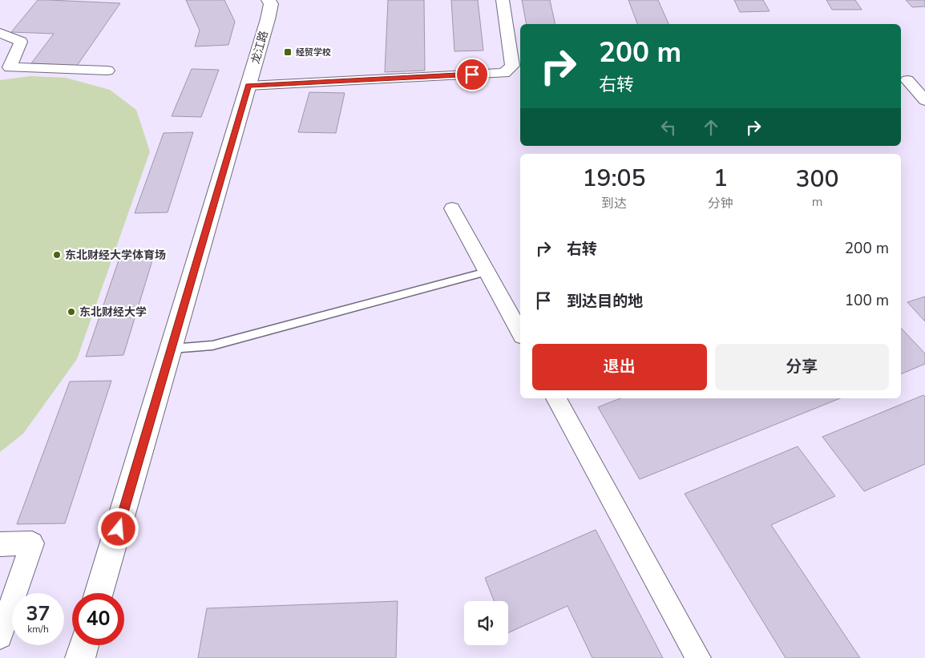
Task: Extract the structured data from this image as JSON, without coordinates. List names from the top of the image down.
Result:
{
  "streets": {
    "street": ["龙江路"]
  },
  "places": {
    "transit": ["经贸学校"],
    "other": ["东北财经大学体育场", "东北财经大学"]
  },
  "page": {
    "turn": ["200 m", "右转"],
    "eta": [
      "19:05",
      "到达",
      "1",
      "分钟",
      "300",
      "m"
    ],
    "list": [
      {
        "name": "右转",
        "value": "200 m"
      },
      {
        "name": "到达目的地",
        "value": "100 m"
      }
    ],
    "buttons": ["退出", "分享"],
    "speed": "37 km/h",
    "limit": "40"
  }
}
